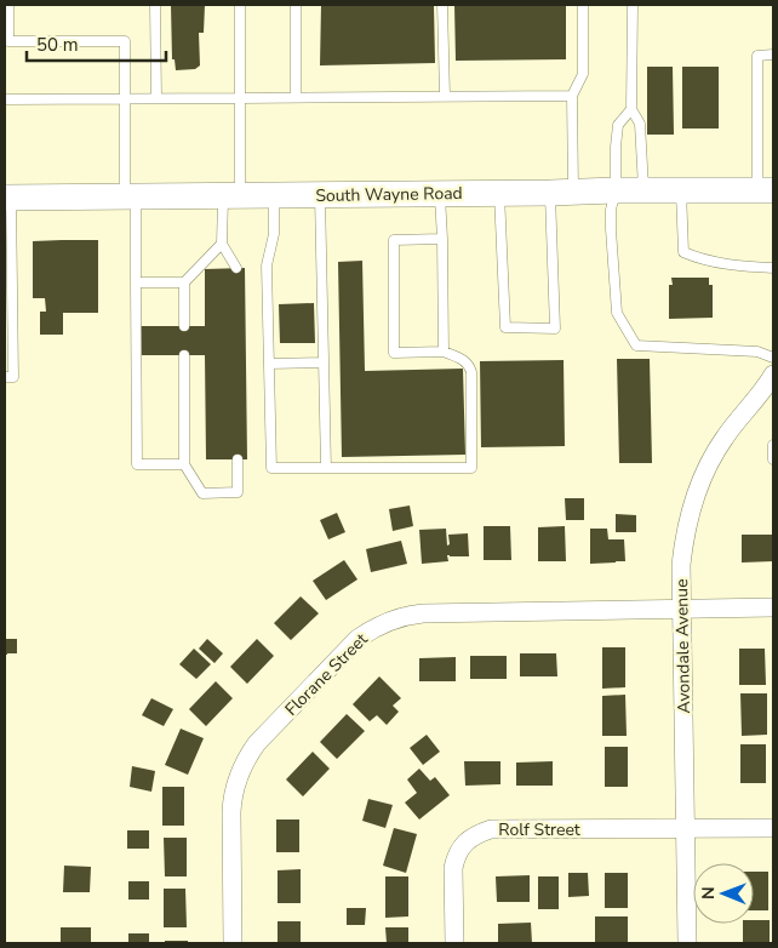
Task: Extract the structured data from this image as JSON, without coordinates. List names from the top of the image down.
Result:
{
  "streets": {
    "main road": ["South Wayne Road"],
    "street": ["Avondale Avenue", "Florane Street", "Rolf Street"]
  },
  "crossings": [
    ["Avondale Avenue", "Florane Street"],
    ["Avondale Avenue", "Rolf Street"]
  ],
  "scale_bar": "50 m",
  "north": "left"
}
